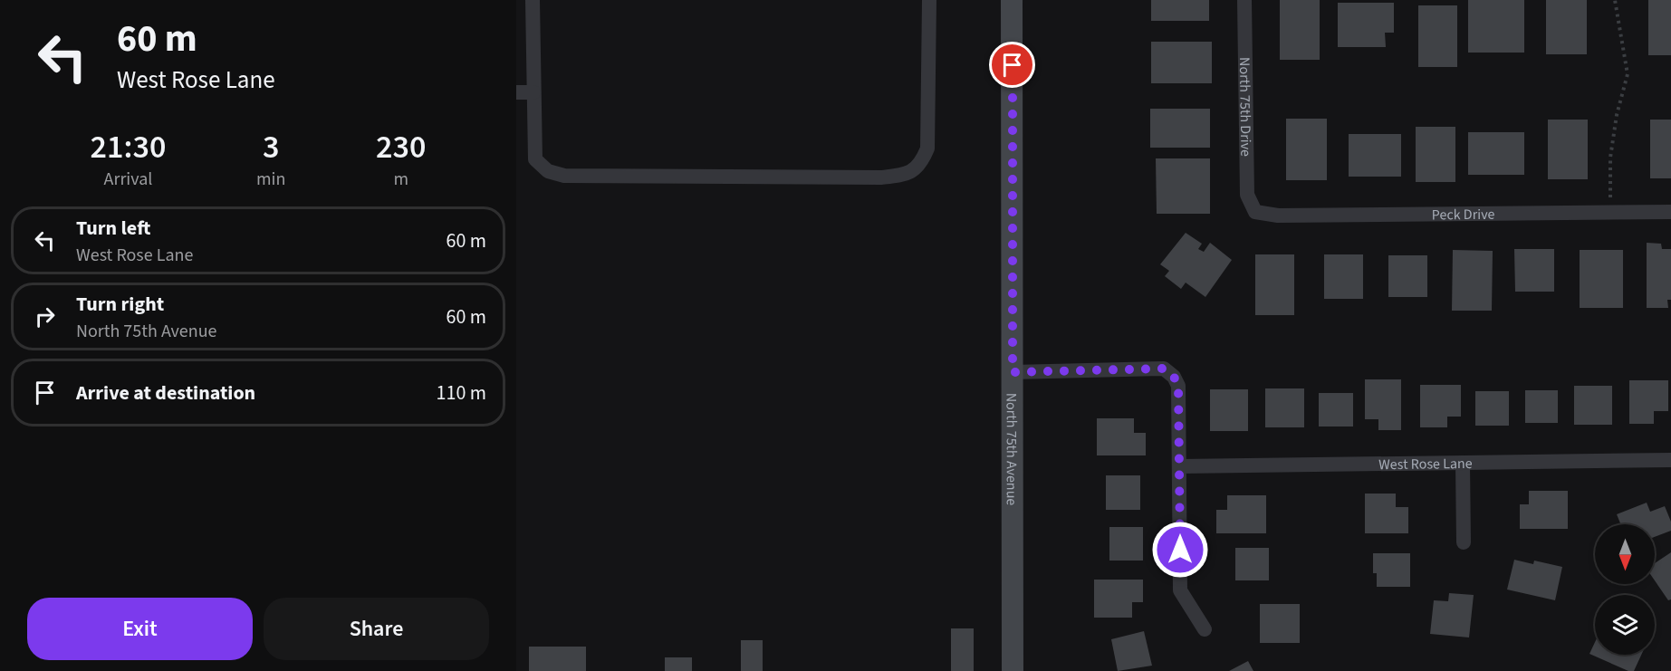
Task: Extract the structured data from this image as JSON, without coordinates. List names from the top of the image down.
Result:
{
  "streets": {
    "main road": ["North 75th Avenue"],
    "street": ["North 75th Drive", "Peck Drive", "West Rose Lane"]
  },
  "crossings": [
    ["North 75th Drive", "Peck Drive"]
  ],
  "north": "bottom",
  "page": {
    "turn": ["60 m", "West Rose Lane"],
    "eta": [
      "21:30",
      "Arrival",
      "3",
      "min",
      "230",
      "m"
    ],
    "list": [
      {
        "name": "Turn left",
        "note": "West Rose Lane",
        "value": "60 m"
      },
      {
        "name": "Turn right",
        "note": "North 75th Avenue",
        "value": "60 m"
      },
      {
        "name": "Arrive at destination",
        "value": "110 m"
      }
    ],
    "buttons": ["Exit", "Share"]
  }
}
